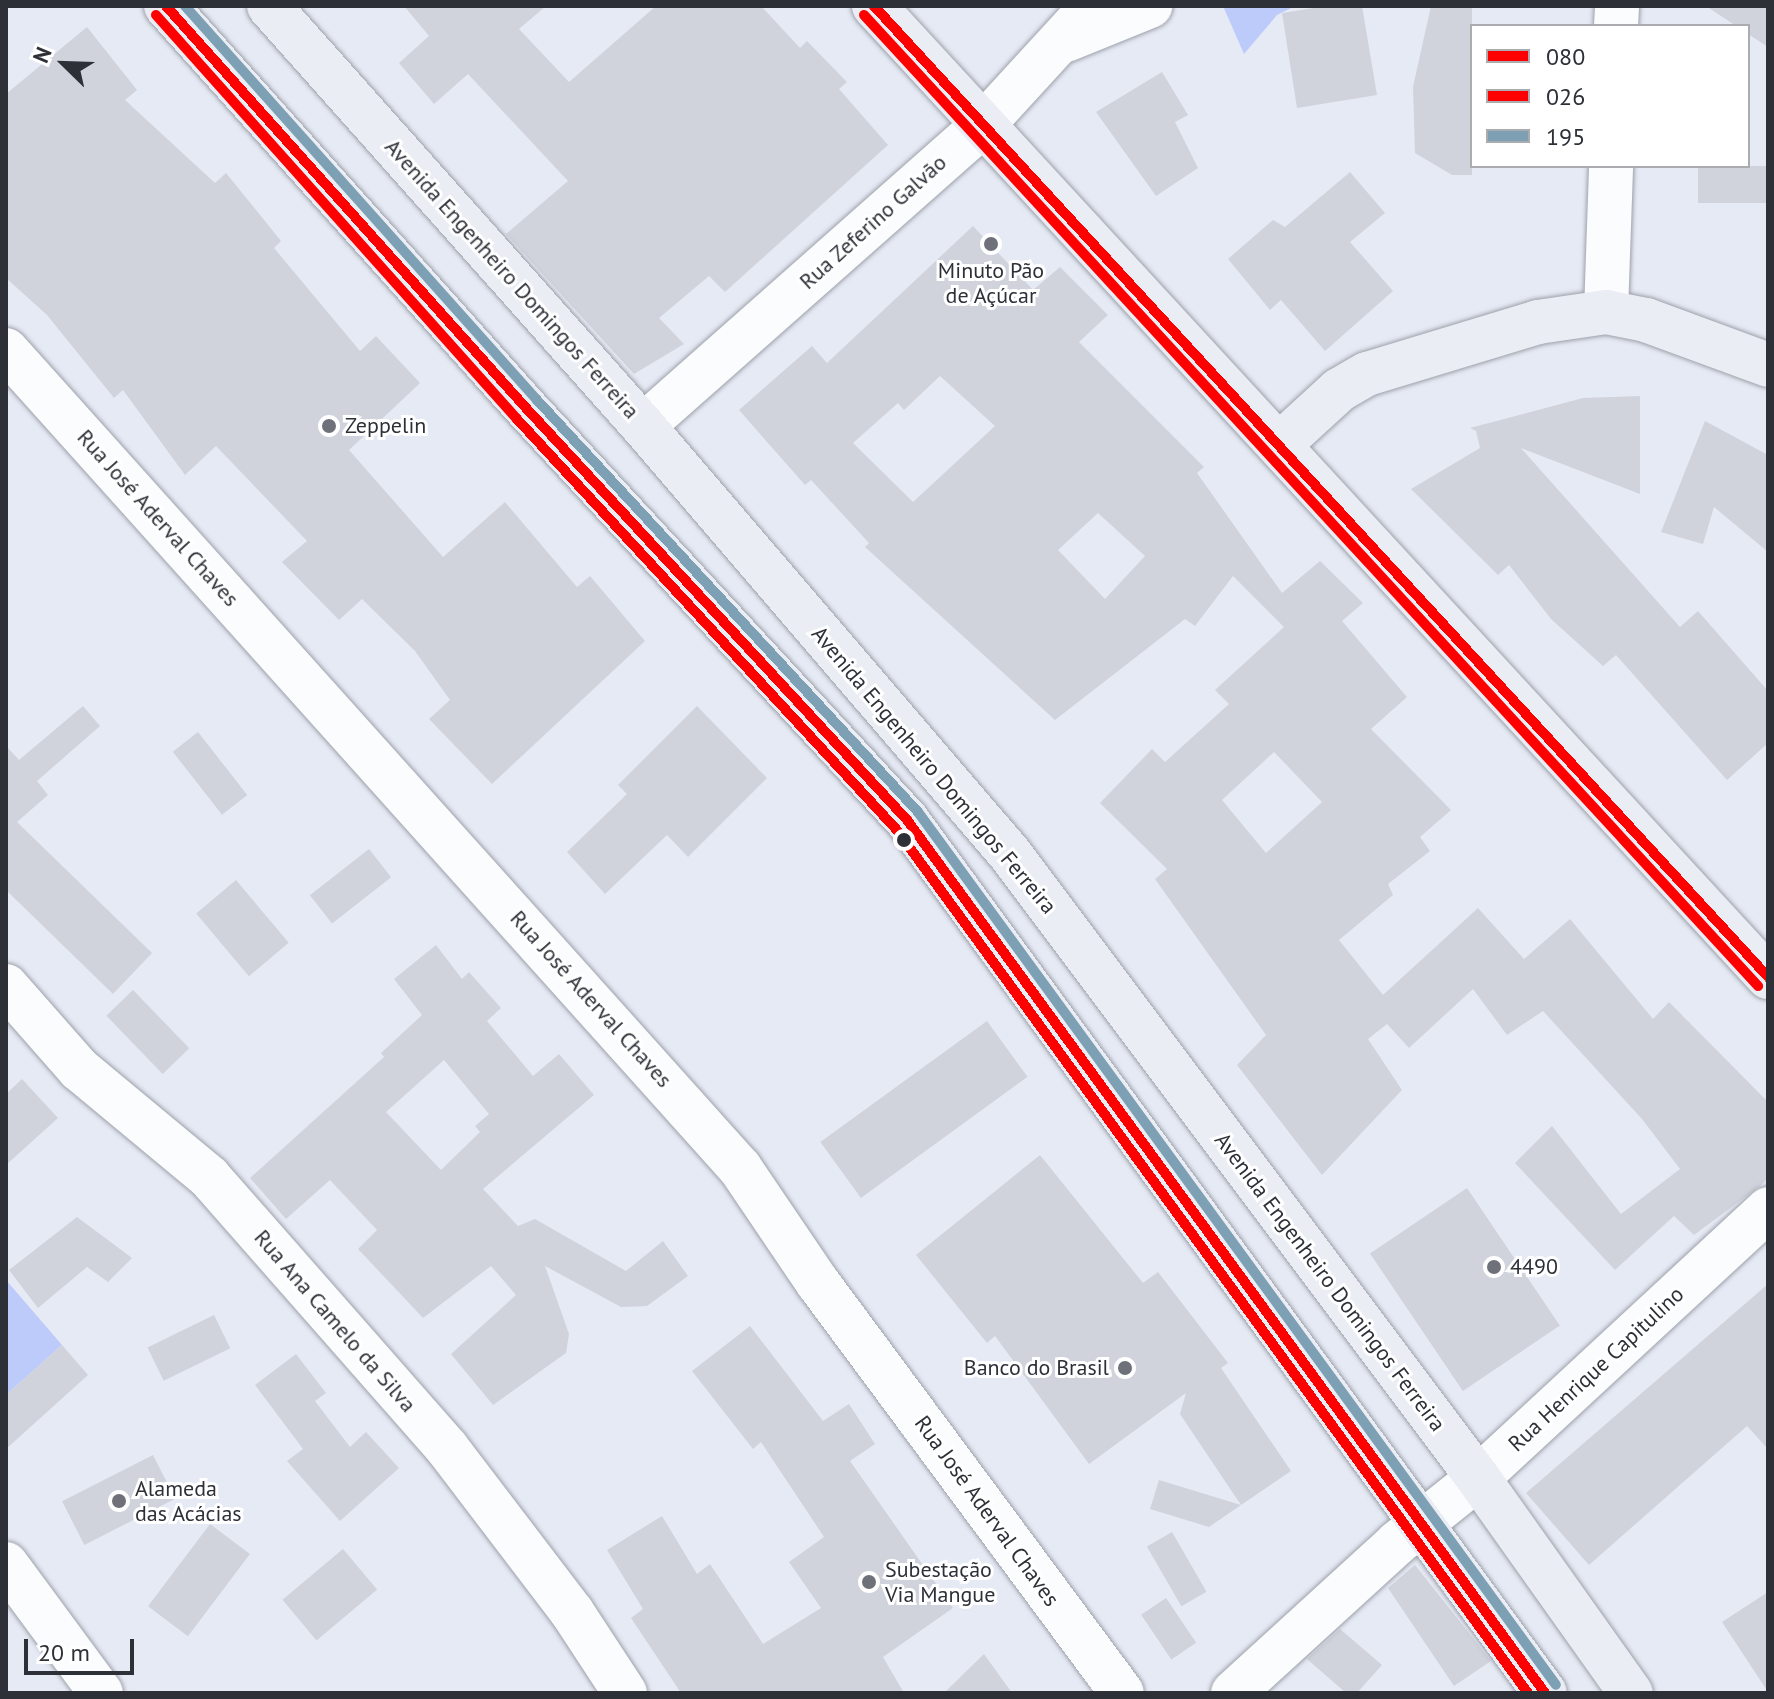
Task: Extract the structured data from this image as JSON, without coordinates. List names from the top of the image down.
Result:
{
  "streets": {
    "main road": ["Avenida Engenheiro Domingos Ferreira"],
    "street": [
      "Rua Zeferino Galvão",
      "Rua José Aderval Chaves",
      "Rua Ana Camelo da Silva",
      "Rua Henrique Capitulino"
    ]
  },
  "crossings": [
    ["Rua Zeferino Galvão", "Avenida Engenheiro Domingos Ferreira"],
    ["Avenida Engenheiro Domingos Ferreira", "Rua Henrique Capitulino"]
  ],
  "places": [
    "Minuto Pão de Açúcar",
    "Zeppelin",
    "4490",
    "Banco do Brasil",
    "Alameda das Acácias",
    "Subestação Via Mangue"
  ],
  "lines": ["transit line 080", "transit line 195", "transit line 026"],
  "legend": ["080", "026", "195"],
  "scale_bar": "20 m",
  "north": "top left"
}
